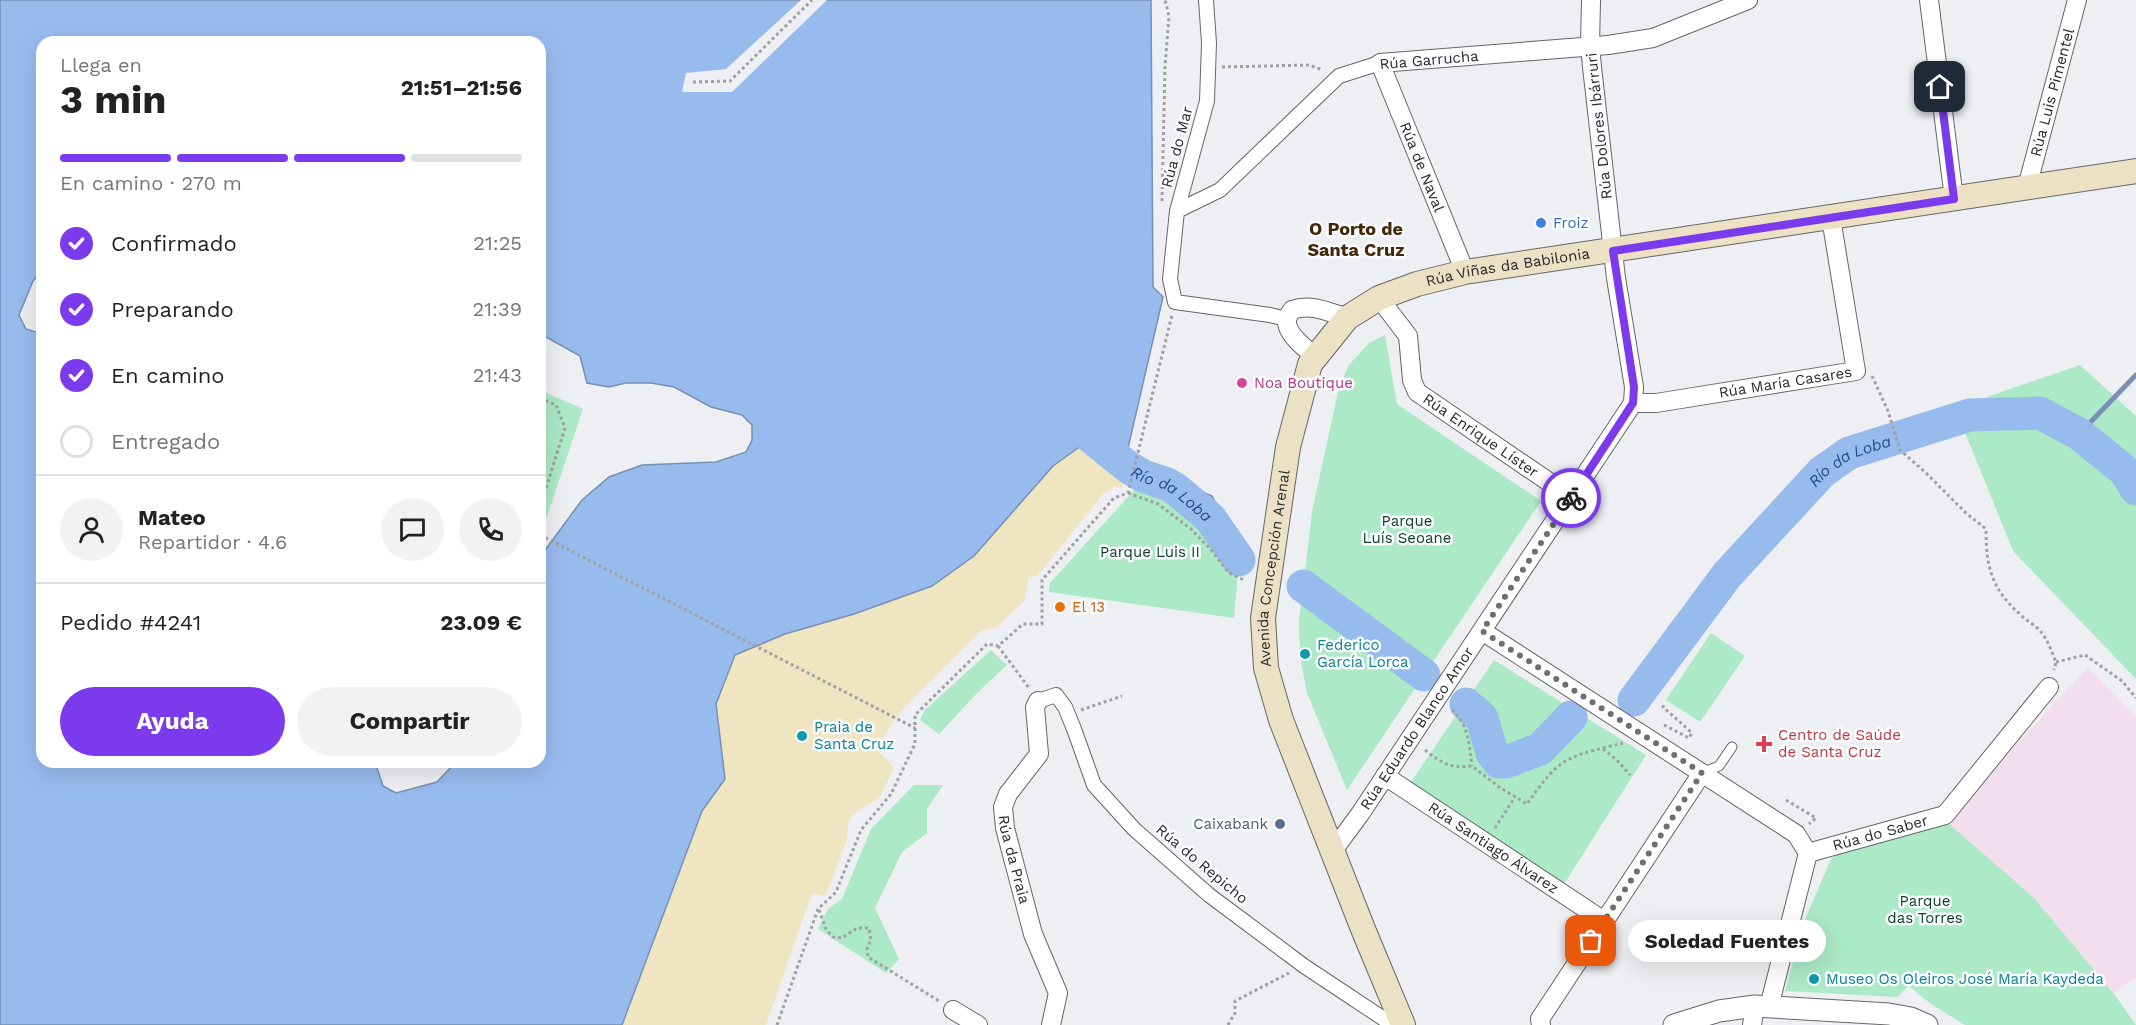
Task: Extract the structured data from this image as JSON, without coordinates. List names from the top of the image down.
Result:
{
  "streets": {
    "main road": ["Rúa Viñas da Babilonia", "Avenida Concepción Arenal"],
    "street": [
      "Rúa Garrucha",
      "Rúa Luis Pimentel",
      "Rúa Dolores Ibárruri",
      "Rúa do Mar",
      "Rúa de Naval",
      "Rúa María Casares",
      "Rúa Enrique Líster",
      "Rúa Eduardo Blanco Amor",
      "Rúa do Saber",
      "Rúa Santiago Álvarez",
      "Rúa da Praia",
      "Rúa do Repicho"
    ]
  },
  "crossings": [
    ["Rúa Garrucha", "Rúa Dolores Ibárruri"],
    ["Rúa Garrucha", "Rúa do Mar"],
    ["Rúa Garrucha", "Rúa de Naval"],
    ["Rúa Luis Pimentel", "Rúa Viñas da Babilonia"],
    ["Rúa Dolores Ibárruri", "Rúa Viñas da Babilonia"],
    ["Rúa de Naval", "Rúa Viñas da Babilonia"],
    ["Rúa Viñas da Babilonia", "Rúa María Casares"],
    ["Rúa Viñas da Babilonia", "Rúa Enrique Líster"],
    ["Rúa Viñas da Babilonia", "Avenida Concepción Arenal"],
    ["Rúa María Casares", "Rúa Eduardo Blanco Amor"],
    ["Rúa Enrique Líster", "Rúa Eduardo Blanco Amor"],
    ["Avenida Concepción Arenal", "Rúa Eduardo Blanco Amor"],
    ["Rúa Eduardo Blanco Amor", "Rúa Santiago Álvarez"],
    ["Rúa da Praia", "Rúa do Repicho"]
  ],
  "districts": ["O Porto de Santa Cruz"],
  "water": ["Río da Loba"],
  "parks": ["Parque Luís Seoane", "Parque Luis II", "Parque das Torres"],
  "places": {
    "other": [
      "Froiz",
      "Noa Boutique",
      "El 13",
      "Federico García Lorca",
      "Praia de Santa Cruz",
      "Caixabank",
      "Soledad Fuentes",
      "Museo Os Oleiros José María Kaydeda"
    ],
    "health": ["Centro de Saúde de Santa Cruz"]
  },
  "page": {
    "heading": ["3 min", "Llega en", "21:51–21:56"],
    "panel": [
      "Mateo",
      "Repartidor · 4.6",
      "Pedido #4241",
      "23.09 €"
    ],
    "bar": "En camino · 270 m",
    "list": [
      ["Confirmado", "21:25"],
      ["Preparando", "21:39"],
      ["En camino", "21:43"],
      "Entregado"
    ],
    "buttons": ["Ayuda", "Compartir"],
    "bubble": "Soledad Fuentes"
  }
}
